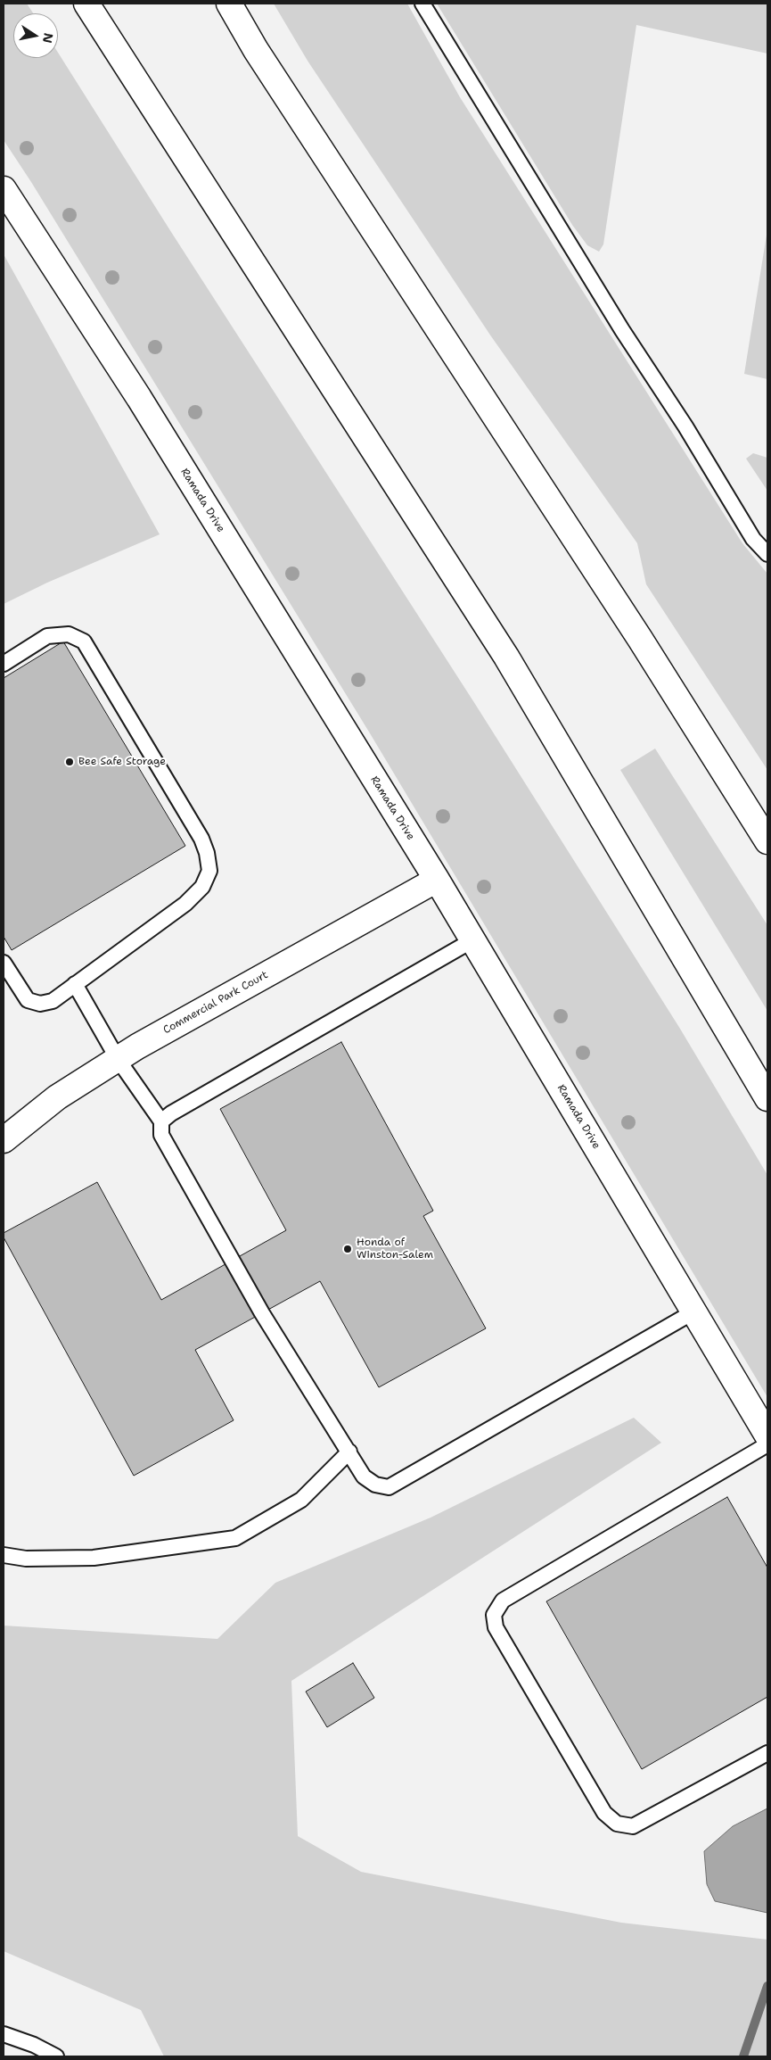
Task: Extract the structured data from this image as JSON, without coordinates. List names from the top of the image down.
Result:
{
  "streets": {
    "main road": ["Ramada Drive", "Commercial Park Court"]
  },
  "crossings": [
    ["Ramada Drive", "Commercial Park Court"]
  ],
  "places": ["Bee Safe Storage", "Honda of Winston-Salem"],
  "north": "right"
}
